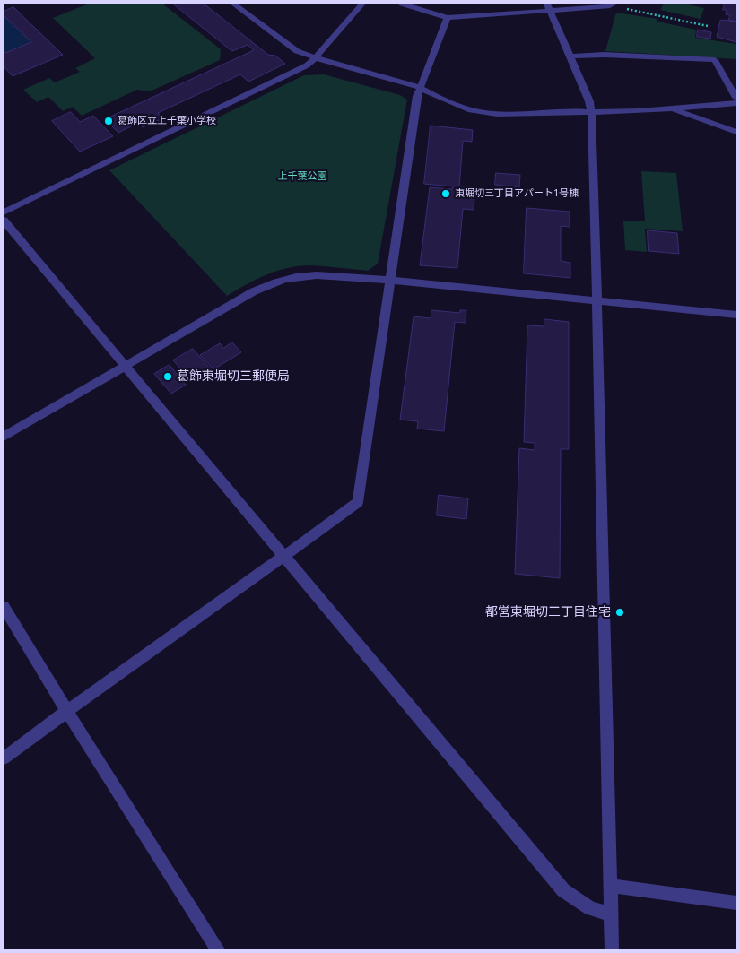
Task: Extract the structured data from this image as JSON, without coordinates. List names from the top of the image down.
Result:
{
  "parks": ["上千葉公園"],
  "places": [
    "葛飾区立上千葉小学校",
    "東堀切三丁目アパート1号棟",
    "葛飾東堀切三郵便局",
    "都営東堀切三丁目住宅"
  ]
}
